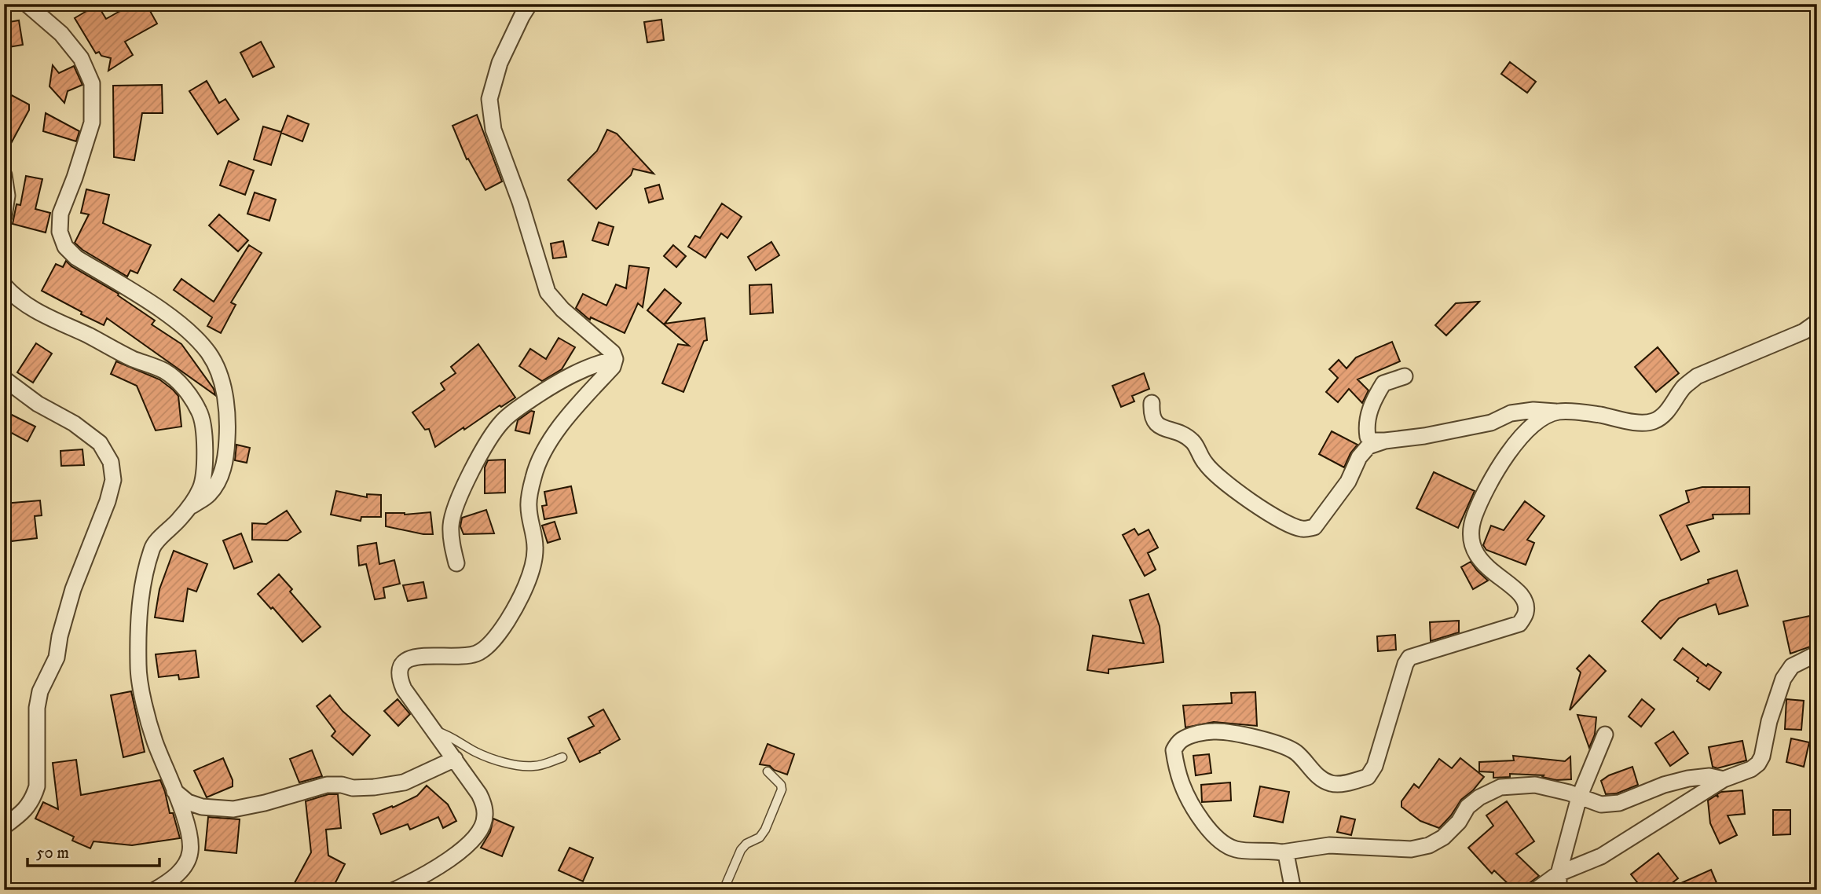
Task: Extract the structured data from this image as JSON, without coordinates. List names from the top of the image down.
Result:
{
  "scale_bar": "50 m"
}
